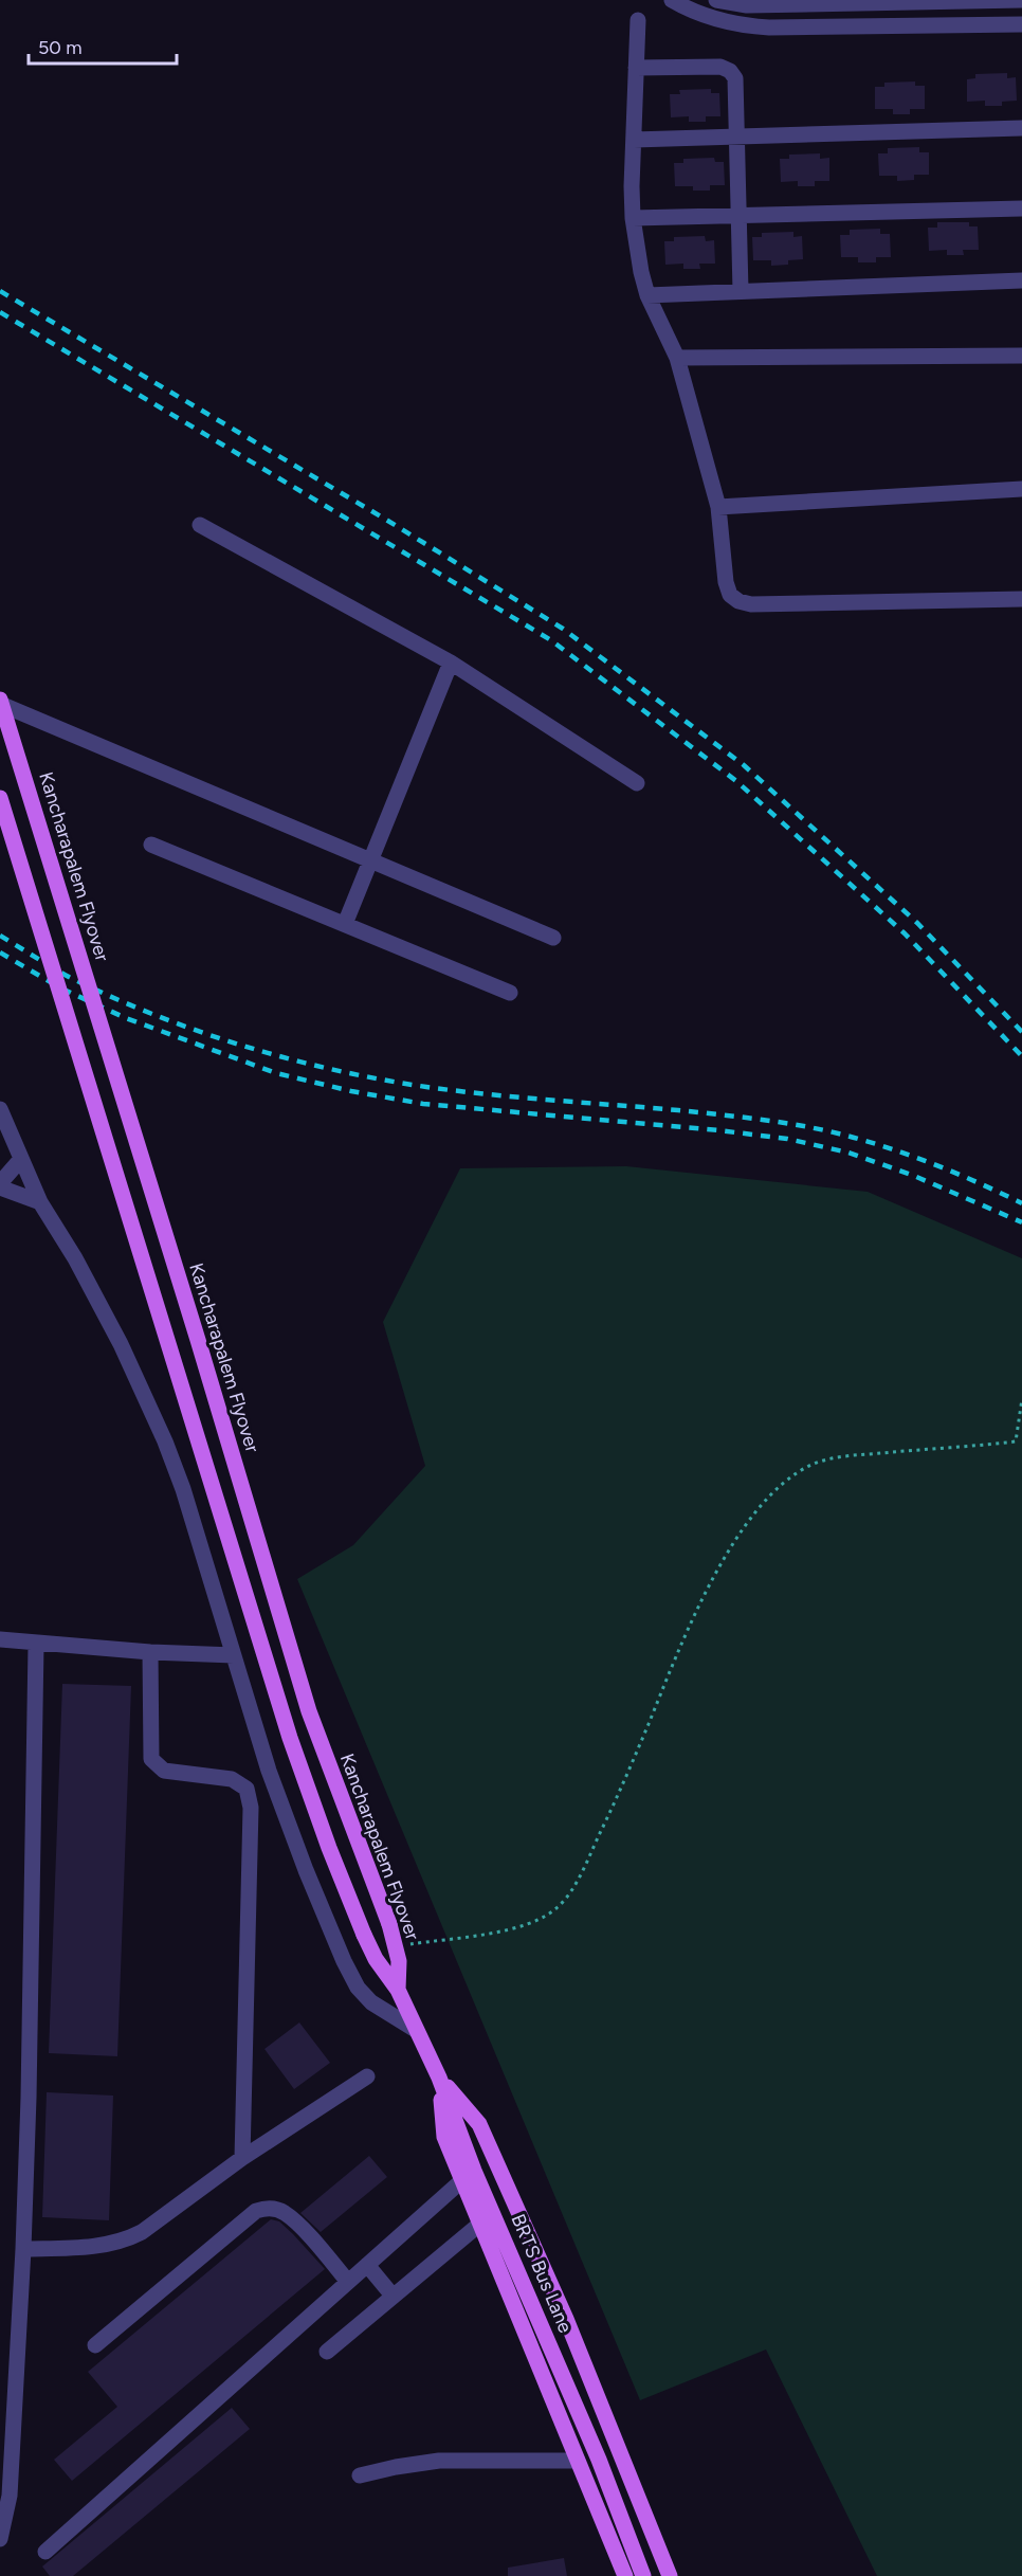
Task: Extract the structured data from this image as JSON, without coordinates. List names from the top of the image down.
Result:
{
  "streets": {
    "main road": ["Kancharapalem Flyover", "BRTS Bus Lane"]
  },
  "crossings": [
    ["Kancharapalem Flyover", "BRTS Bus Lane"]
  ],
  "scale_bar": "50 m"
}
